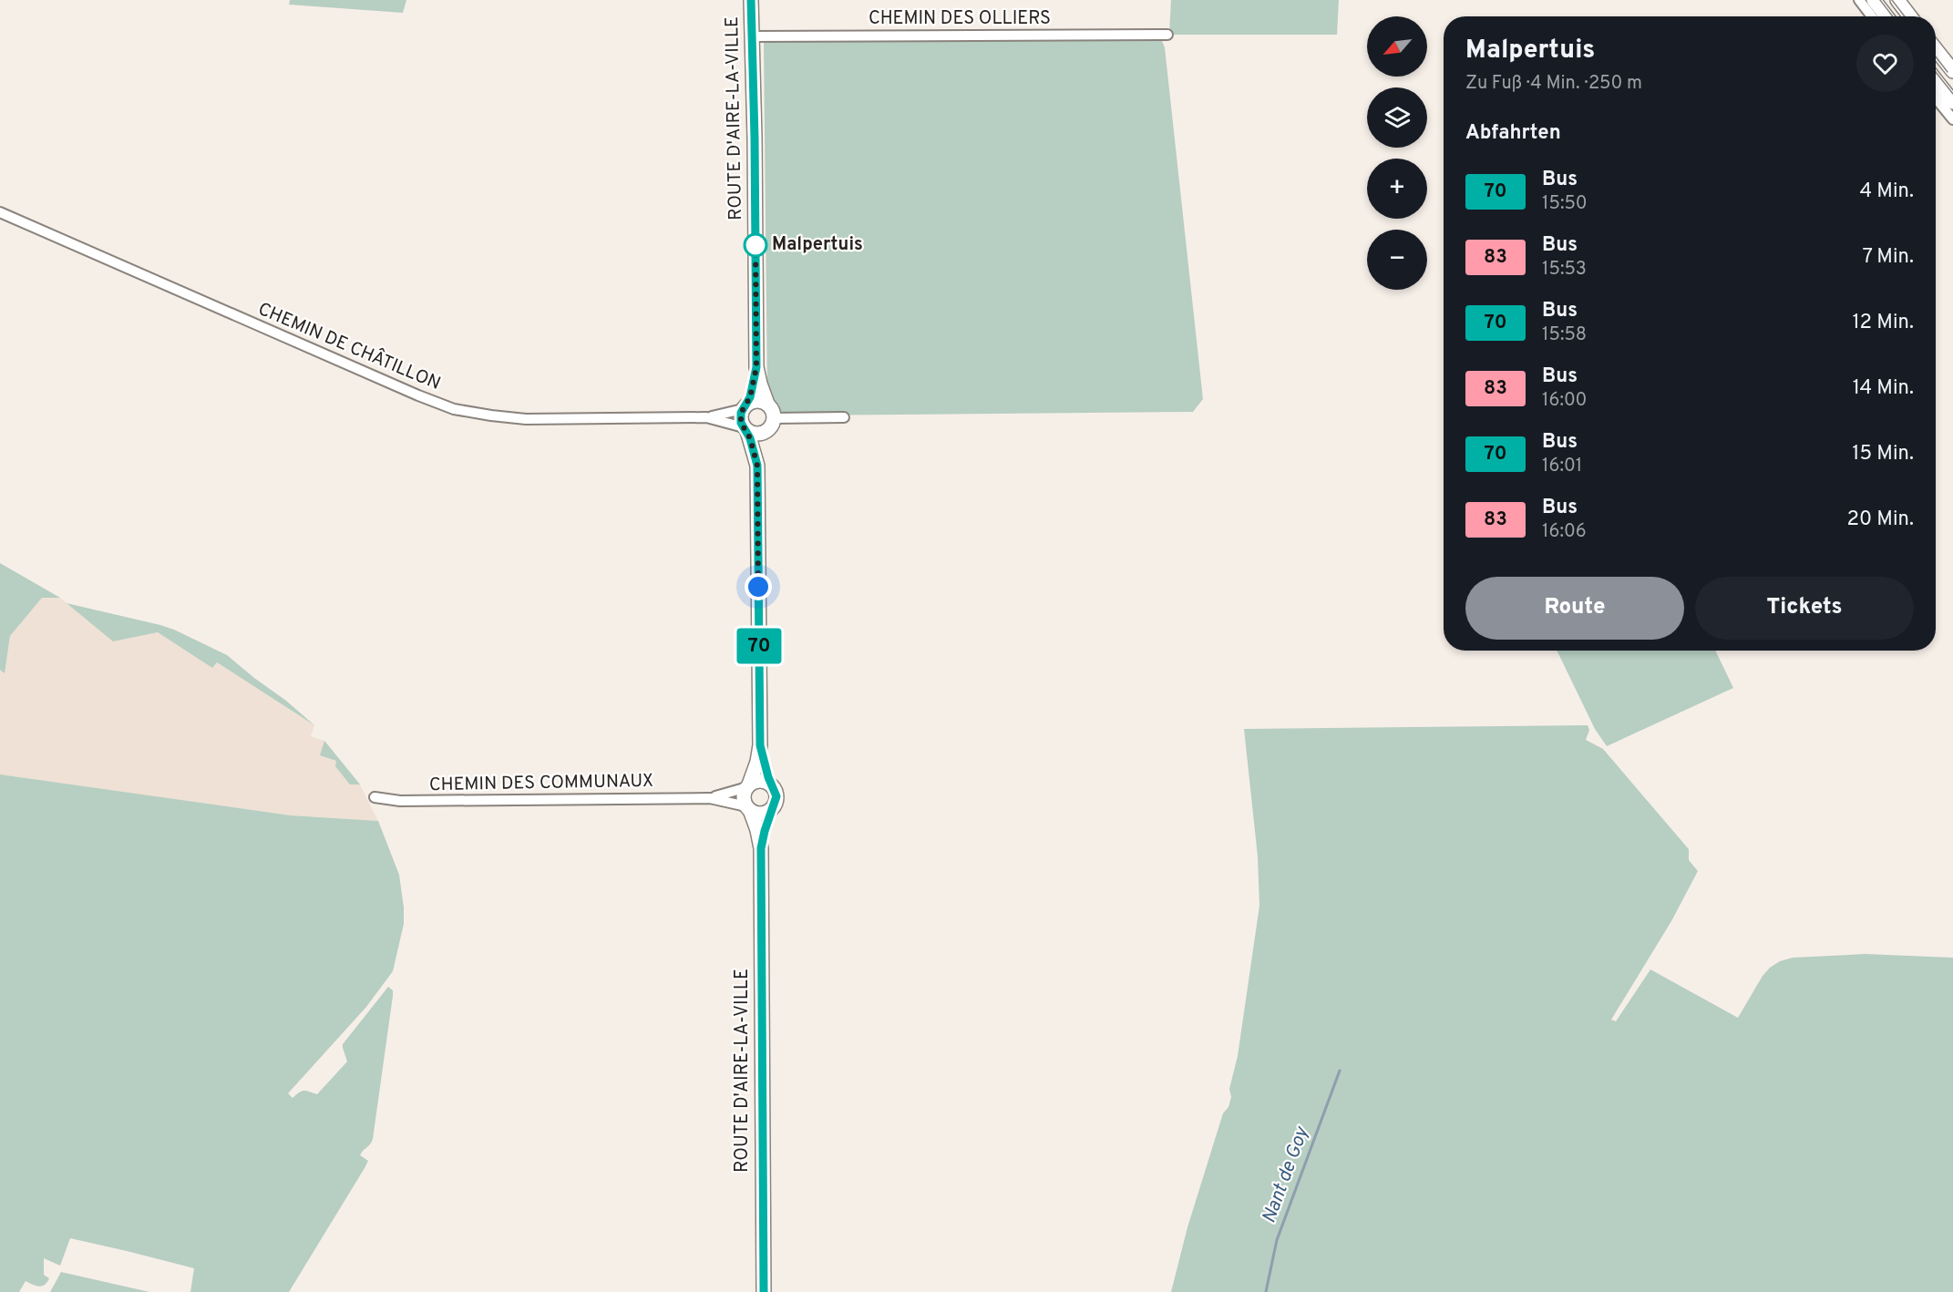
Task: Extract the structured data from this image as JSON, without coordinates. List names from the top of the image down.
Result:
{
  "streets": {
    "main road": ["ROUTE D'AIRE-LA-VILLE"],
    "street": ["CHEMIN DES OLLIERS", "CHEMIN DE CHÂTILLON", "CHEMIN DES COMMUNAUX"]
  },
  "crossings": [
    ["CHEMIN DES OLLIERS", "ROUTE D'AIRE-LA-VILLE"],
    ["ROUTE D'AIRE-LA-VILLE", "CHEMIN DE CHÂTILLON"],
    ["ROUTE D'AIRE-LA-VILLE", "CHEMIN DES COMMUNAUX"]
  ],
  "water": ["Nant de Goy"],
  "places": ["Malpertuis"],
  "lines": ["bus line 70"],
  "north": "bottom left",
  "page": {
    "on_map": "70",
    "map_buttons": ["+", "−"],
    "heading": [
      ["Malpertuis", "Zu Fuß · 4 Min. · 250 m"],
      "Abfahrten"
    ],
    "list": [
      {
        "mark": "70",
        "name": "Bus",
        "note": "15:50",
        "value": "4 Min."
      },
      {
        "mark": "83",
        "name": "Bus",
        "note": "15:53",
        "value": "7 Min."
      },
      {
        "mark": "70",
        "name": "Bus",
        "note": "15:58",
        "value": "12 Min."
      },
      {
        "mark": "83",
        "name": "Bus",
        "note": "16:00",
        "value": "14 Min."
      },
      {
        "mark": "70",
        "name": "Bus",
        "note": "16:01",
        "value": "15 Min."
      },
      {
        "mark": "83",
        "name": "Bus",
        "note": "16:06",
        "value": "20 Min."
      }
    ],
    "buttons": ["Route", "Tickets"]
  }
}
